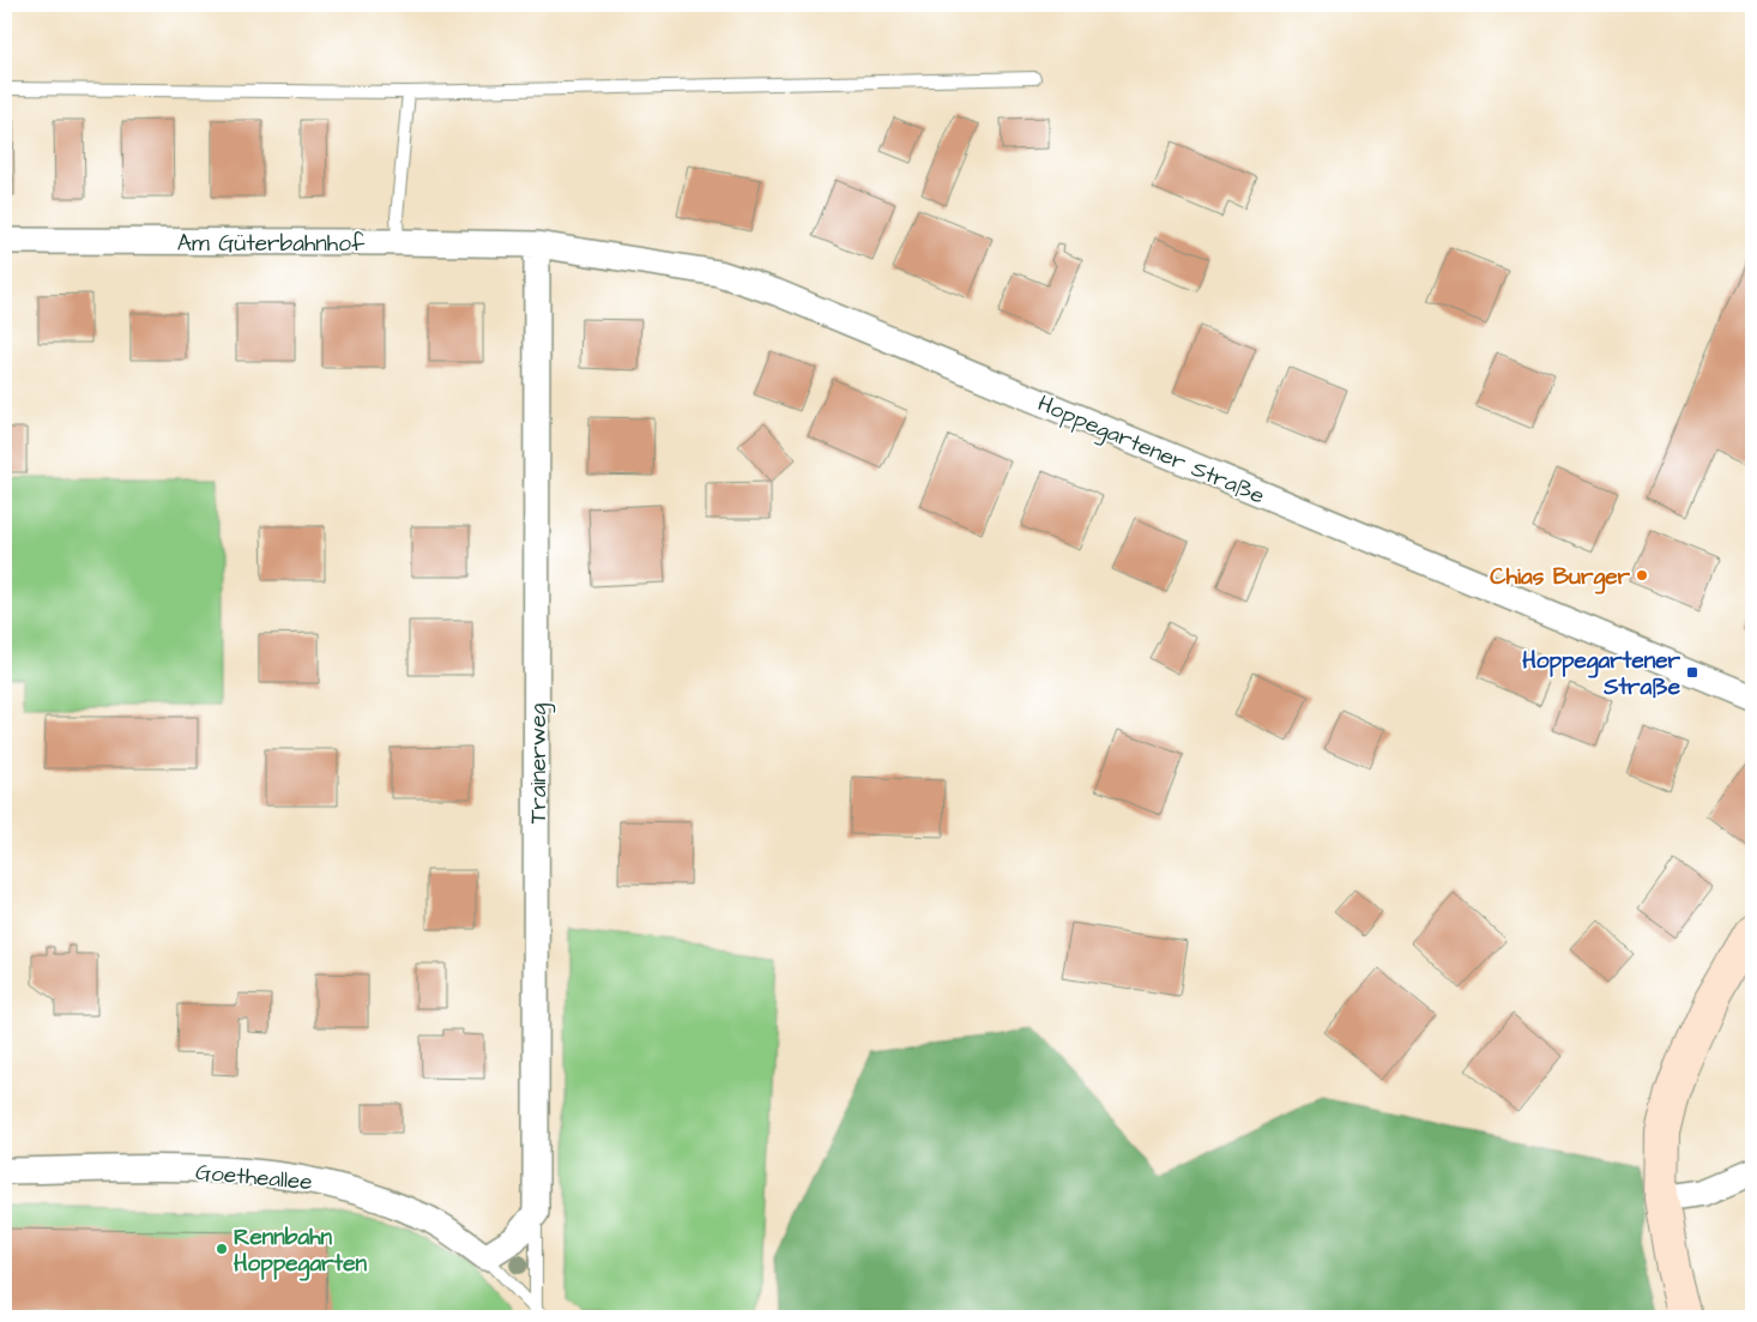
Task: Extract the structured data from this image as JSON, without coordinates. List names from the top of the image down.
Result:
{
  "streets": {
    "street": [
      "Am Güterbahnhof",
      "Hoppegartener Straße",
      "Trainerweg",
      "Goetheallee"
    ]
  },
  "crossings": [
    ["Am Güterbahnhof", "Hoppegartener Straße"],
    ["Am Güterbahnhof", "Trainerweg"],
    ["Hoppegartener Straße", "Trainerweg"]
  ],
  "places": {
    "other": ["Chias Burger", "Rennbahn Hoppegarten"],
    "transit": ["Hoppegartener Straße"]
  }
}
